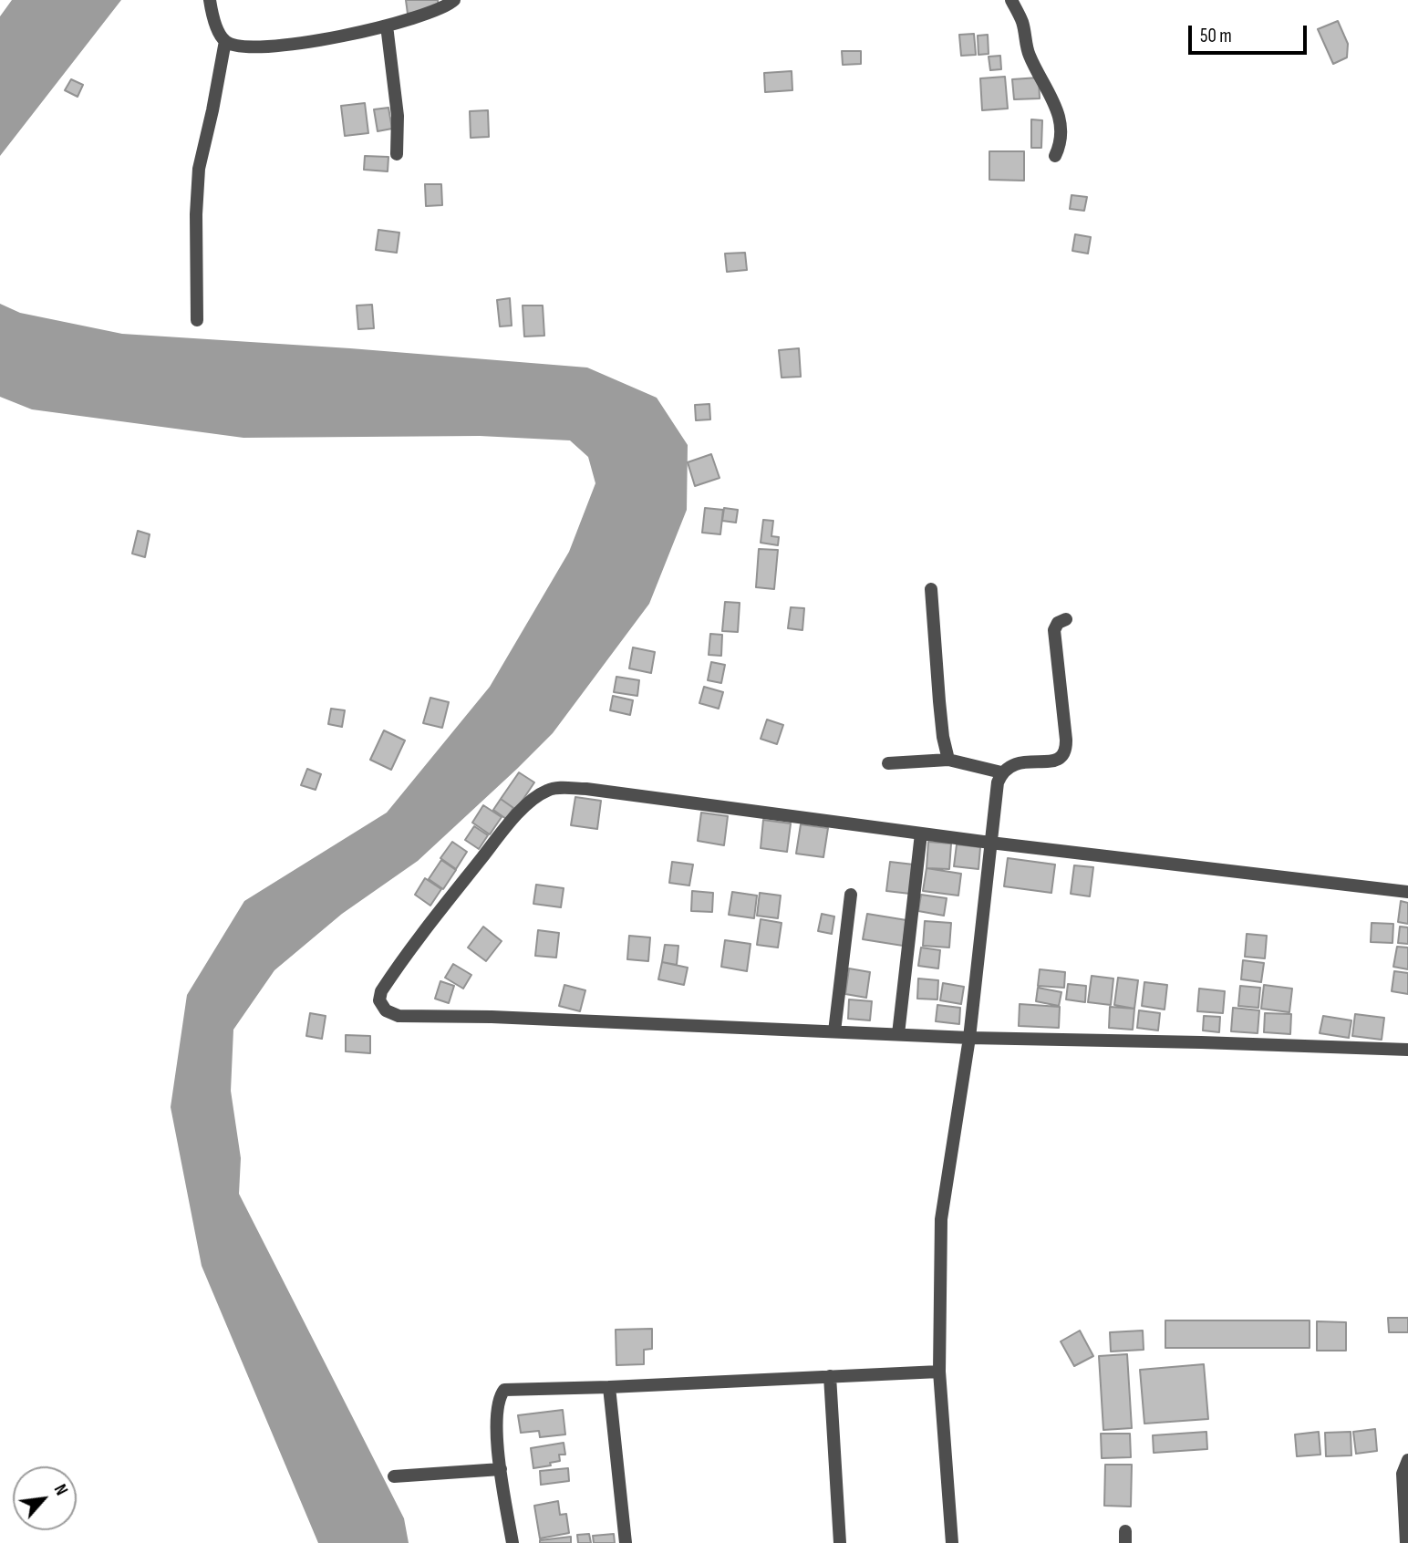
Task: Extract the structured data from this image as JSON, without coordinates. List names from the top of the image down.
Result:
{
  "scale_bar": "50 m",
  "north": "top right"
}
